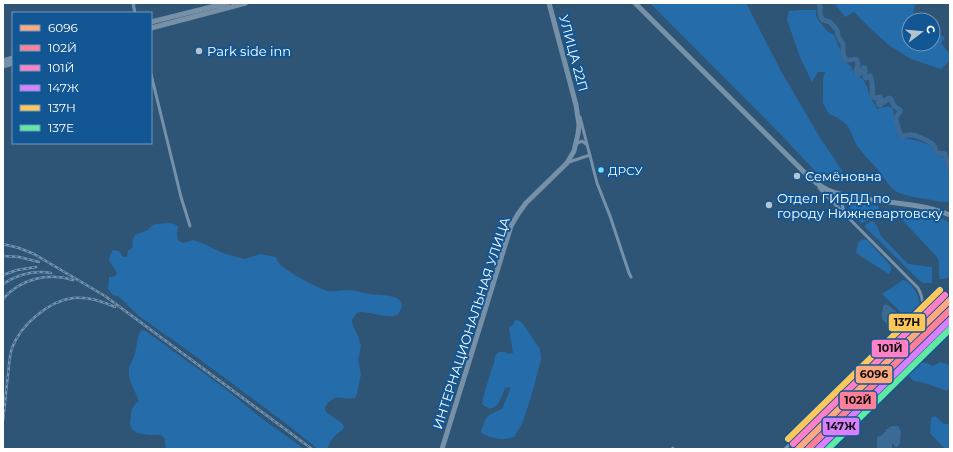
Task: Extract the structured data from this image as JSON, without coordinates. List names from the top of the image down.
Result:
{
  "streets": {
    "main road": ["УЛИЦА 22П", "ИНТЕРНАЦИОНАЛЬНАЯ УЛИЦА"]
  },
  "crossings": [
    ["УЛИЦА 22П", "ИНТЕРНАЦИОНАЛЬНАЯ УЛИЦА"]
  ],
  "places": [
    "Park side inn",
    "ДРСУ",
    "Семёновна",
    "Отдел ГИБДД по городу Нижневартовску"
  ],
  "lines": [
    "transit line 137Н",
    "transit line 101Й",
    "transit line 6096",
    "transit line 102Й",
    "transit line 147Ж",
    "transit line 137Е"
  ],
  "legend": [
    "6096",
    "102Й",
    "101Й",
    "147Ж",
    "137Н",
    "137Е"
  ],
  "north": "right"
}
